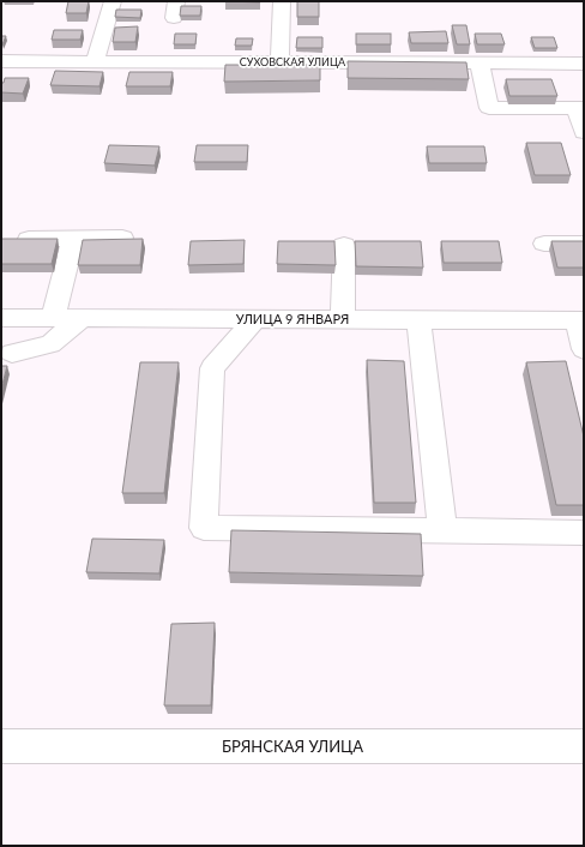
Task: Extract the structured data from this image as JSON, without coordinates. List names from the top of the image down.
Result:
{
  "streets": {
    "street": ["СУХОВСКАЯ УЛИЦА", "УЛИЦА 9 ЯНВАРЯ", "БРЯНСКАЯ УЛИЦА"]
  }
}
